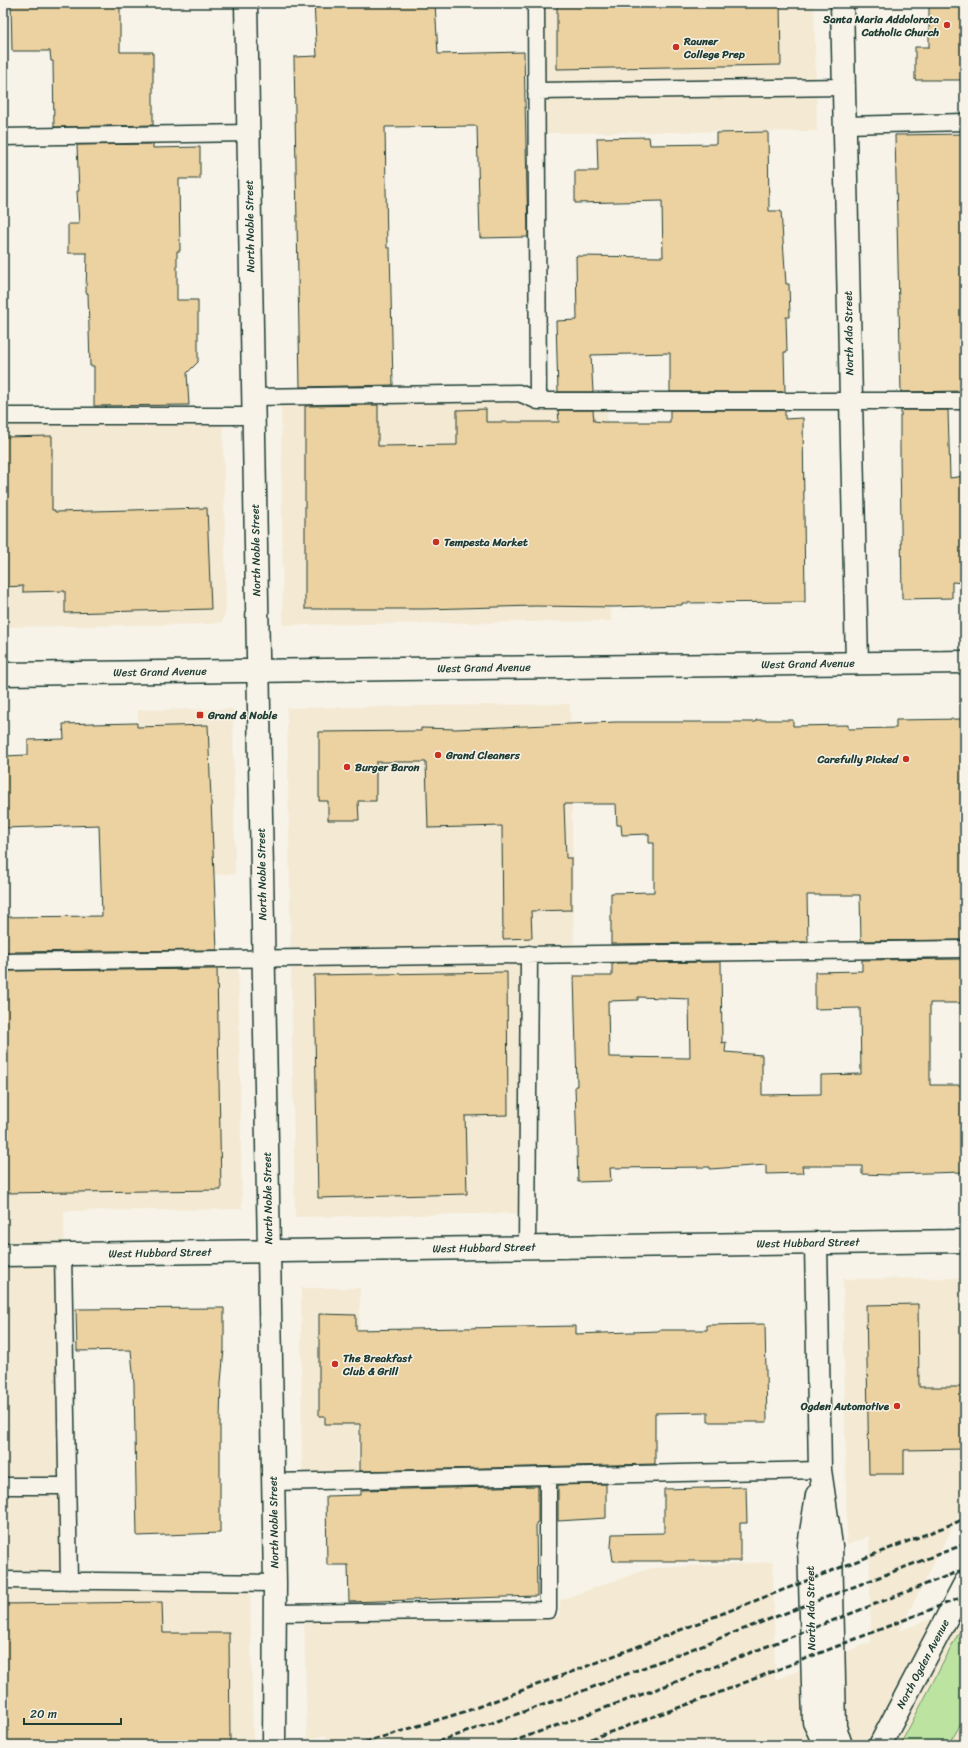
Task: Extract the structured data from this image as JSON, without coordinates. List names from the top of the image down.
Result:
{
  "streets": {
    "street": [
      "North Noble Street",
      "North Ada Street",
      "West Grand Avenue",
      "West Hubbard Street",
      "North Ogden Avenue"
    ]
  },
  "crossings": [
    ["North Noble Street", "West Grand Avenue"],
    ["North Noble Street", "West Hubbard Street"],
    ["North Ada Street", "West Grand Avenue"],
    ["North Ada Street", "West Hubbard Street"]
  ],
  "places": {
    "other": [
      "Santa Maria Addolorata Catholic Church",
      "Rauner College Prep",
      "Tempesta Market",
      "Grand Cleaners",
      "Carefully Picked",
      "Burger Baron",
      "The Breakfast Club & Grill",
      "Ogden Automotive"
    ],
    "transit": ["Grand & Noble"]
  },
  "scale_bar": "20 m"
}
